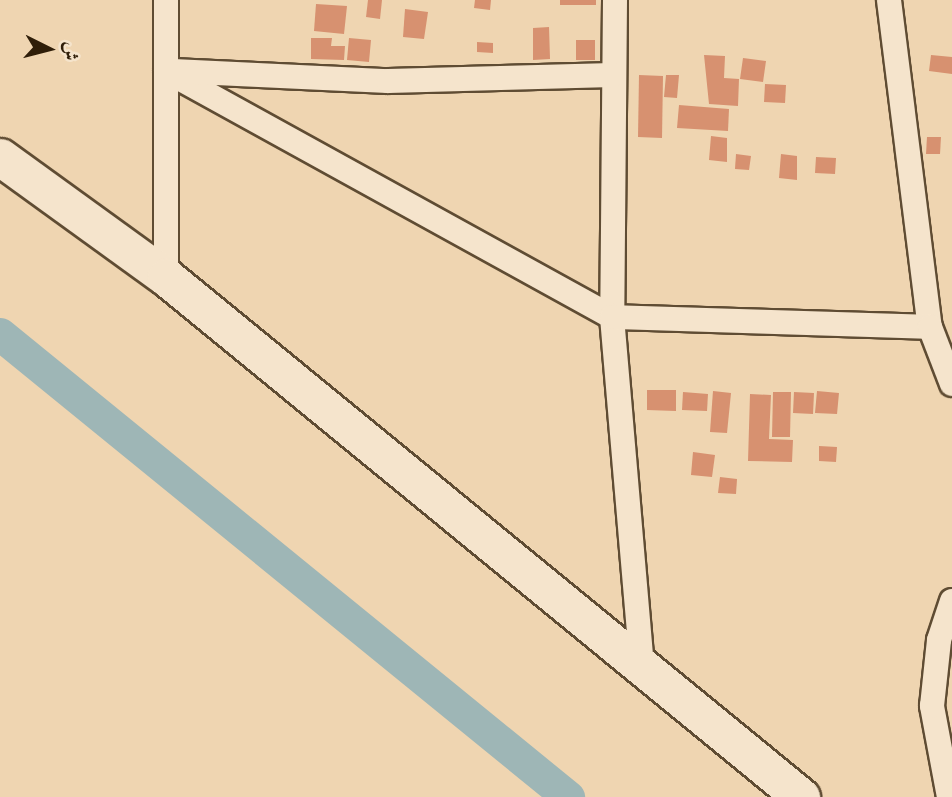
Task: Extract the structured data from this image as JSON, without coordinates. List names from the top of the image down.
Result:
{
  "north": "right"
}
